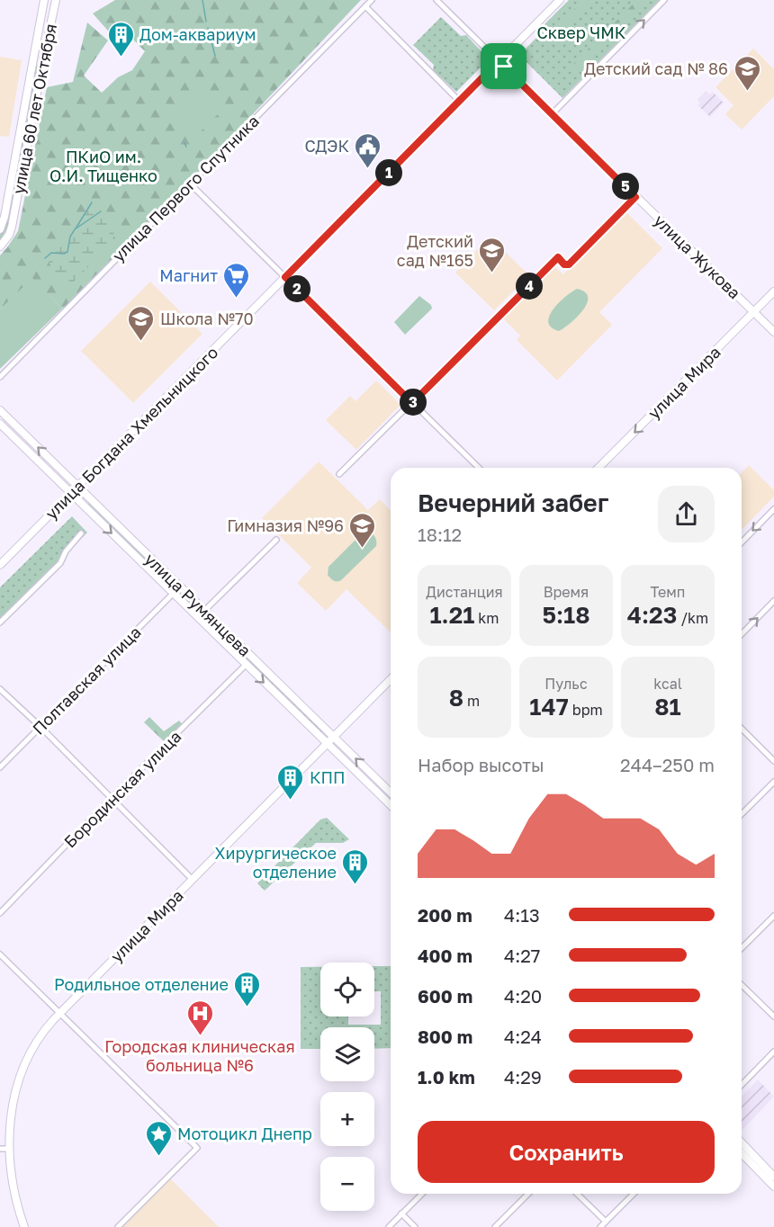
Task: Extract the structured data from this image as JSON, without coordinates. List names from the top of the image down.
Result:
{
  "streets": {
    "main road": [
      "улица 60 лет Октября",
      "улица Жукова",
      "улица Мира",
      "улица Богдана Хмельницкого",
      "улица Румянцева"
    ],
    "street": ["улица Первого Спутника", "Полтавская улица", "Бородинская улица"]
  },
  "crossings": [
    ["улица Жукова", "улица Мира"],
    ["улица Жукова", "улица Богдана Хмельницкого"],
    ["улица Мира", "улица Румянцева"],
    ["улица Богдана Хмельницкого", "улица Румянцева"],
    ["улица Румянцева", "Полтавская улица"],
    ["улица Румянцева", "Бородинская улица"]
  ],
  "parks": ["Сквер ЧМК", "ПКиО им. О.И. Тищенко"],
  "places": {
    "building": [
      "Дом-аквариум",
      "КПП",
      "Хирургическое отделение",
      "Родильное отделение"
    ],
    "school or university": [
      "Детский сад № 86",
      "Детский сад №165",
      "Школа №70",
      "Гимназия №96"
    ],
    "public building": ["СДЭК"],
    "supermarket": ["Магнит"],
    "hospital": ["Городская клиническая больница №6"],
    "place": ["Мотоцикл Днепр"]
  },
  "page": {
    "pins": [
      "1",
      "5",
      "4",
      "2",
      "3"
    ],
    "heading": ["Вечерний забег", "18:12"],
    "stats": [
      ["Дистанция", "1.21 km"],
      ["Время", "5:18"],
      ["Темп", "4:23 /km"],
      ["8 m"],
      ["Пульс", "147 bpm"],
      ["kcal", "81"]
    ],
    "chart": ["Набор высоты", "244–250 m"],
    "list": [
      {
        "name": "200 m",
        "note": "4:13"
      },
      {
        "name": "400 m",
        "note": "4:27"
      },
      {
        "name": "600 m",
        "note": "4:20"
      },
      {
        "name": "800 m",
        "note": "4:24"
      },
      {
        "name": "1.0 km",
        "note": "4:29"
      }
    ],
    "map_buttons": ["+", "−"],
    "buttons": "Сохранить"
  }
}
